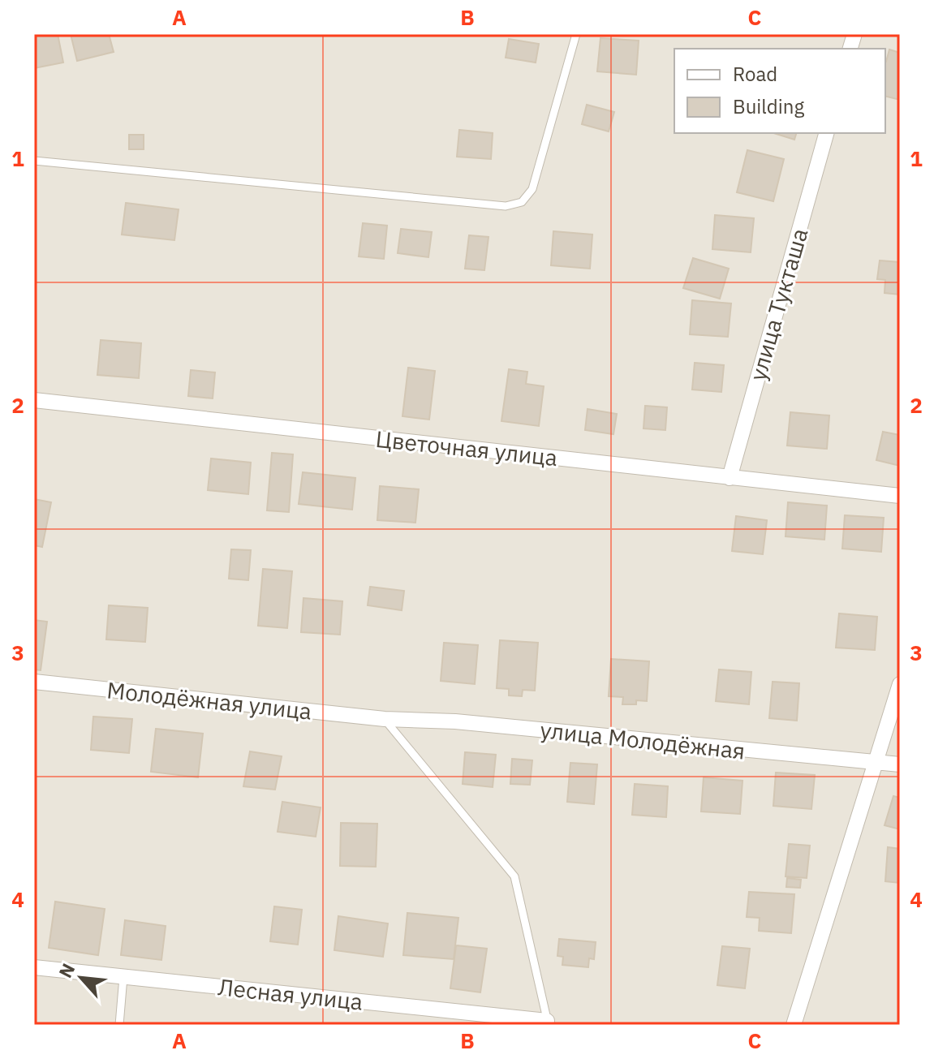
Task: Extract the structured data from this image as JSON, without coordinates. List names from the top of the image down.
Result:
{
  "streets": {
    "street": [
      "улица Тукташа",
      "Цветочная улица",
      "Молодёжная улица",
      "улица Молодёжная",
      "Лесная улица"
    ]
  },
  "crossings": [
    ["улица Тукташа", "Цветочная улица"],
    ["Молодёжная улица", "улица Молодёжная"]
  ],
  "legend": ["Road", "Building"],
  "north": "top left",
  "grid": {
    "columns": ["A", "B", "C"],
    "rows": [
      "1",
      "2",
      "3",
      "4"
    ]
  }
}
